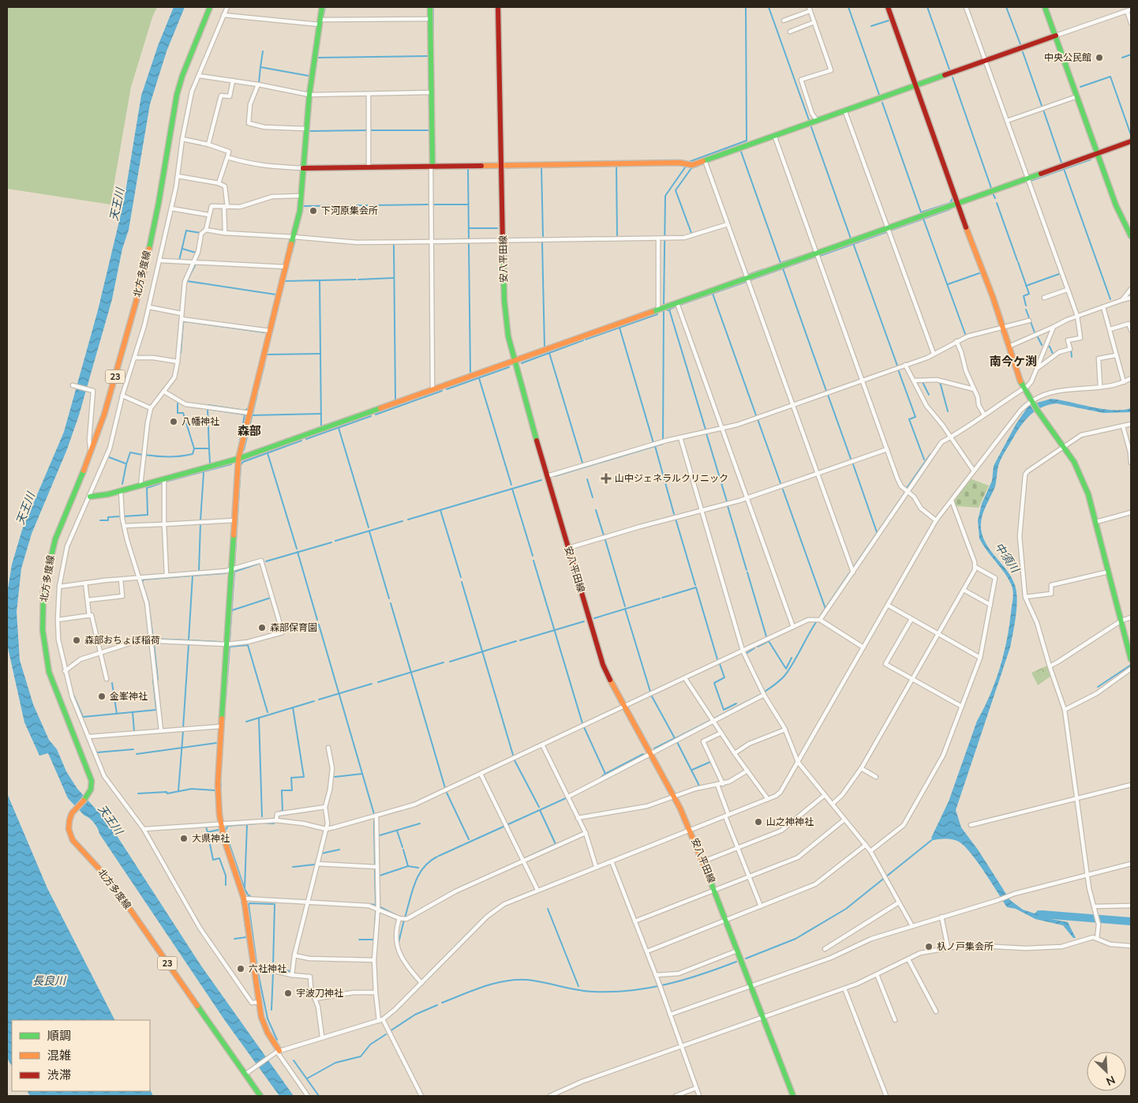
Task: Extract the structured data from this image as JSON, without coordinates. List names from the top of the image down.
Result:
{
  "streets": {
    "street": ["安八平田線", "北方多度線", "23"]
  },
  "districts": ["南今ケ渕", "森部"],
  "water": ["天王川", "中須川", "長良川"],
  "places": {
    "other": [
      "中央公民館",
      "下河原集会所",
      "八幡神社",
      "森部保育園",
      "森部おちょぼ稲荷",
      "金峯神社",
      "山之神神社",
      "大県神社",
      "杁ノ戸集会所",
      "六社神社",
      "宇波刀神社"
    ],
    "health": ["山中ジェネラルクリニック"]
  },
  "legend": ["順調", "混雑", "渋滞"],
  "north": "bottom right"
}
